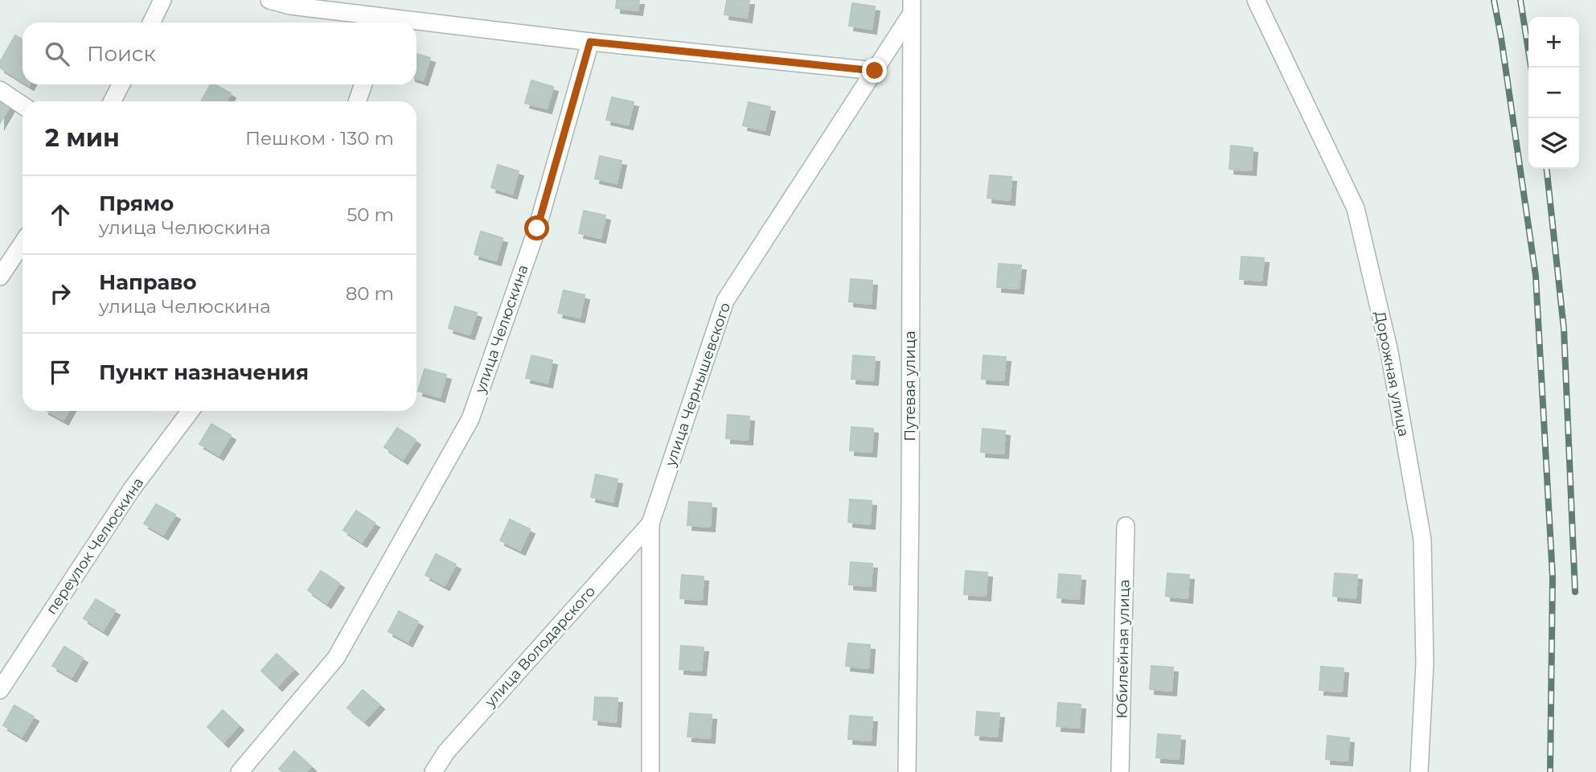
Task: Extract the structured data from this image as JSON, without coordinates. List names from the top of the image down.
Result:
{
  "streets": {
    "street": [
      "улица Челюскина",
      "Дорожная улица",
      "улица Чернышевского",
      "Путевая улица",
      "переулок Челюскина",
      "улица Володарского",
      "Юбилейная улица"
    ]
  },
  "crossings": [
    ["улица Чернышевского", "Путевая улица"],
    ["улица Чернышевского", "улица Володарского"]
  ],
  "page": {
    "map_buttons": ["+", "−"],
    "search": "Поиск",
    "heading": ["2 мин", "Пешком · 130 m"],
    "list": [
      ["Прямо", "улица Челюскина", "50 m"],
      ["Направо", "улица Челюскина", "80 m"],
      "Пункт назначения"
    ]
  }
}
